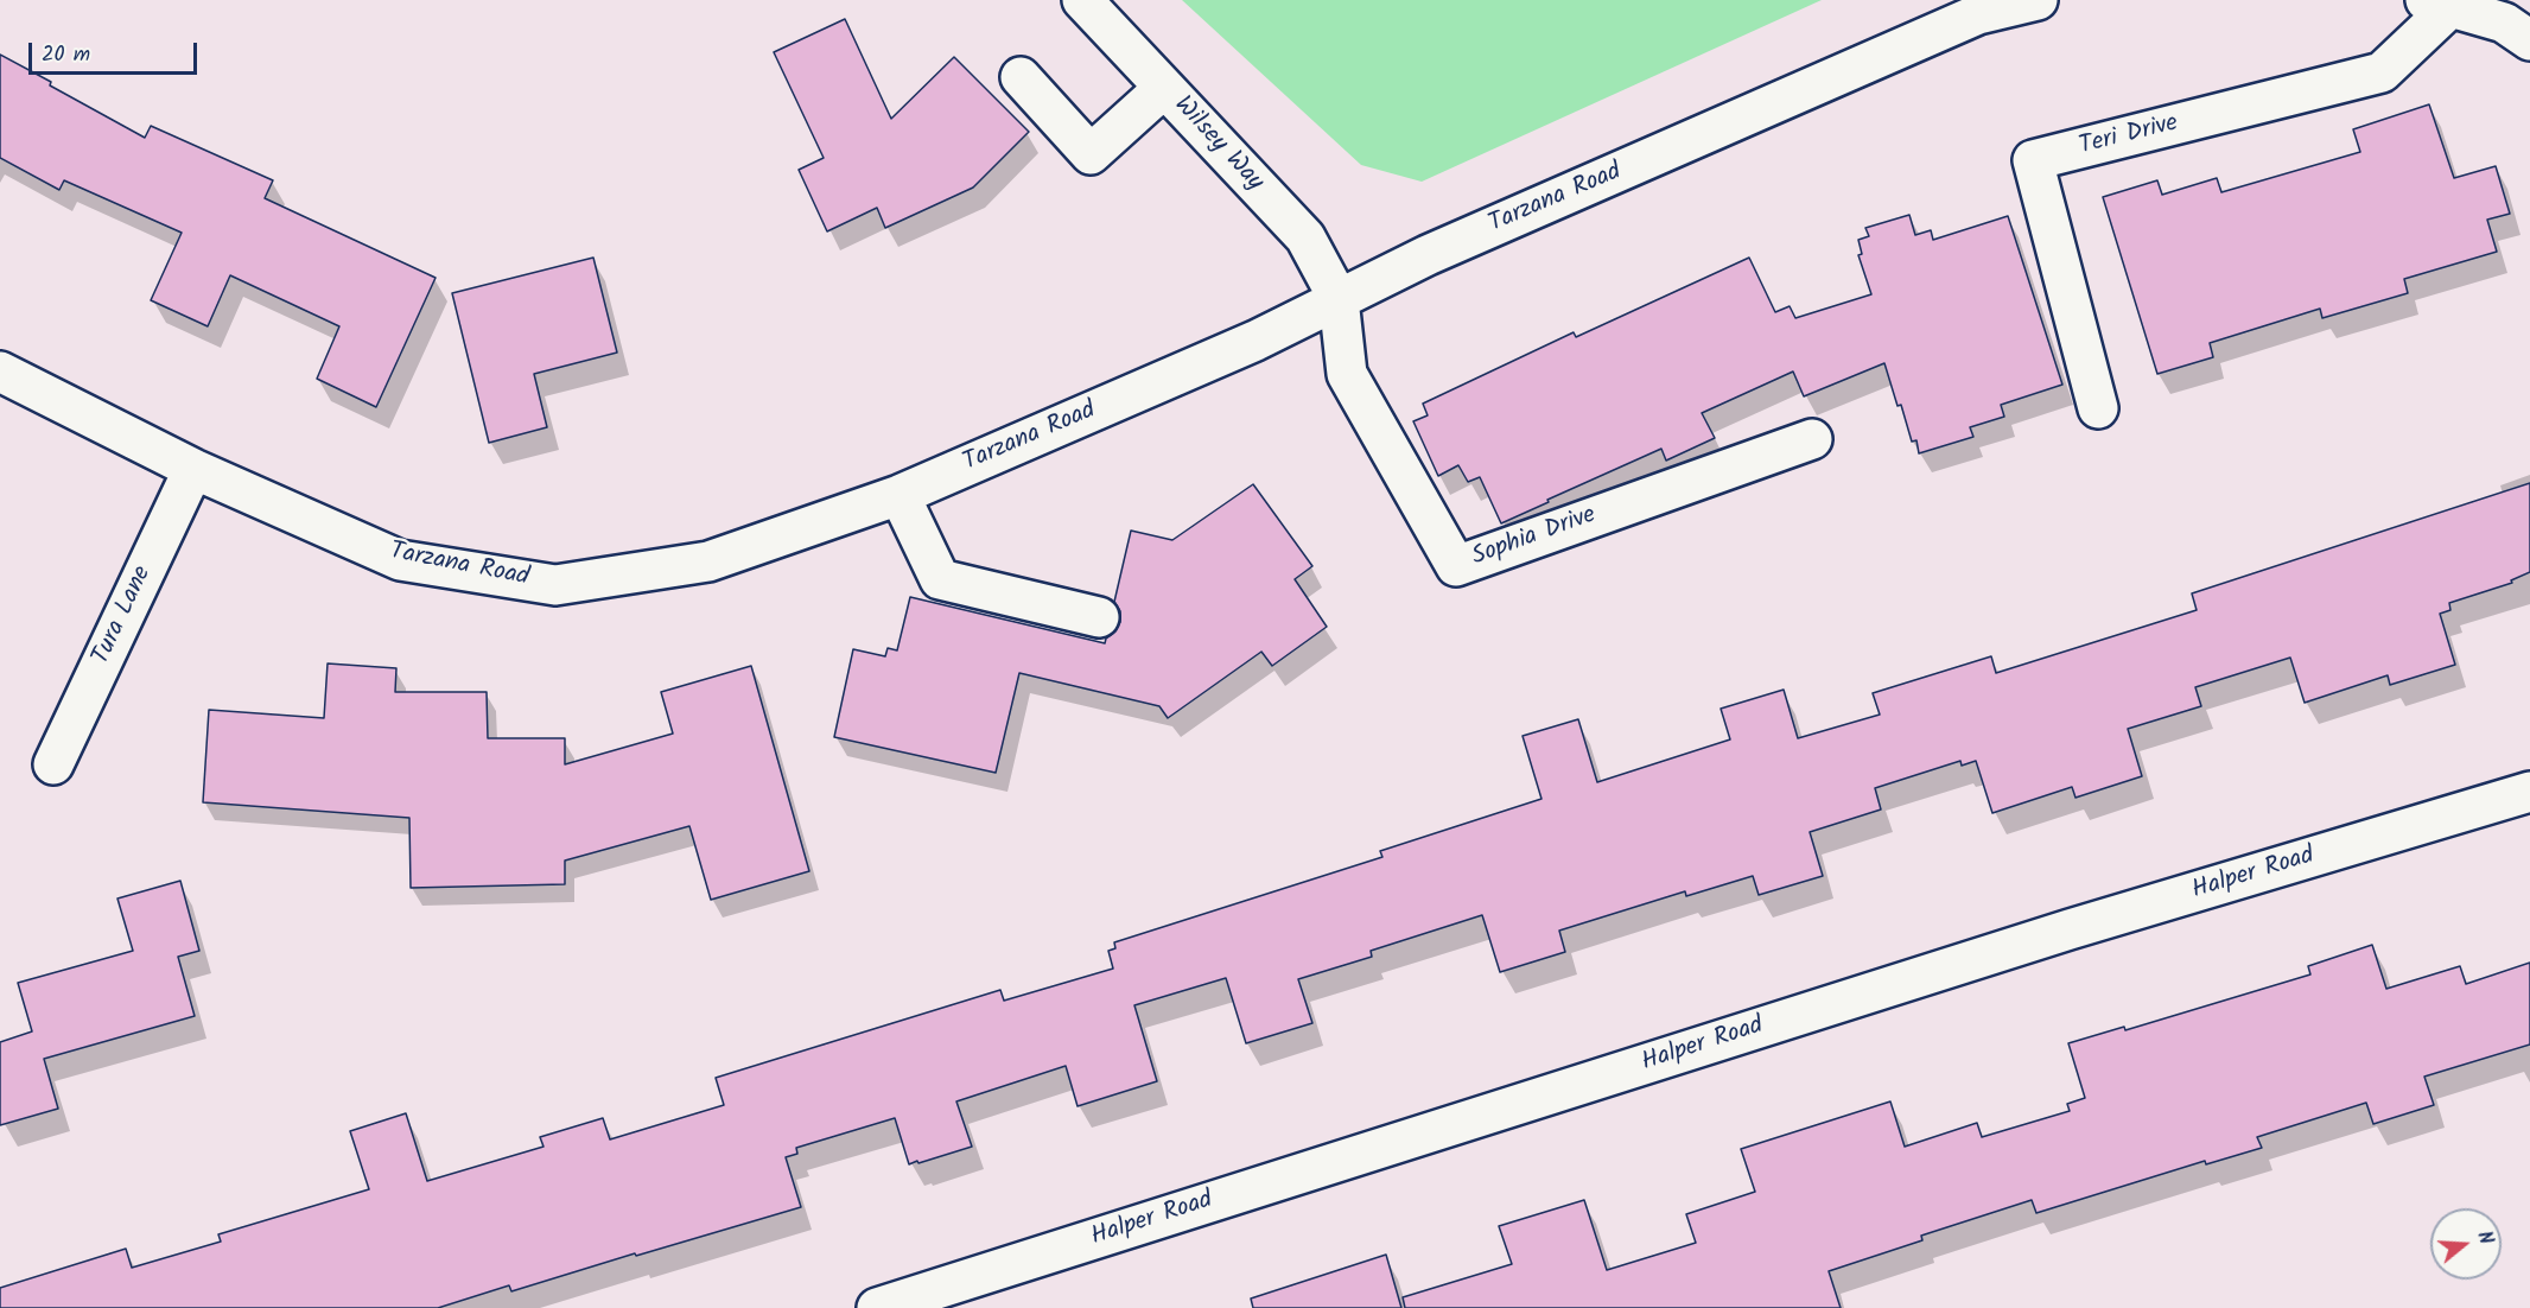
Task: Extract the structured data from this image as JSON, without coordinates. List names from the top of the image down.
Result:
{
  "streets": {
    "street": [
      "Teri Drive",
      "Wilsey Way",
      "Tarzana Road",
      "Sophia Drive",
      "Tura Lane",
      "Halper Road"
    ]
  },
  "crossings": [
    ["Wilsey Way", "Tarzana Road"],
    ["Wilsey Way", "Sophia Drive"],
    ["Tarzana Road", "Sophia Drive"],
    ["Tarzana Road", "Tura Lane"]
  ],
  "scale_bar": "20 m",
  "north": "right"
}
